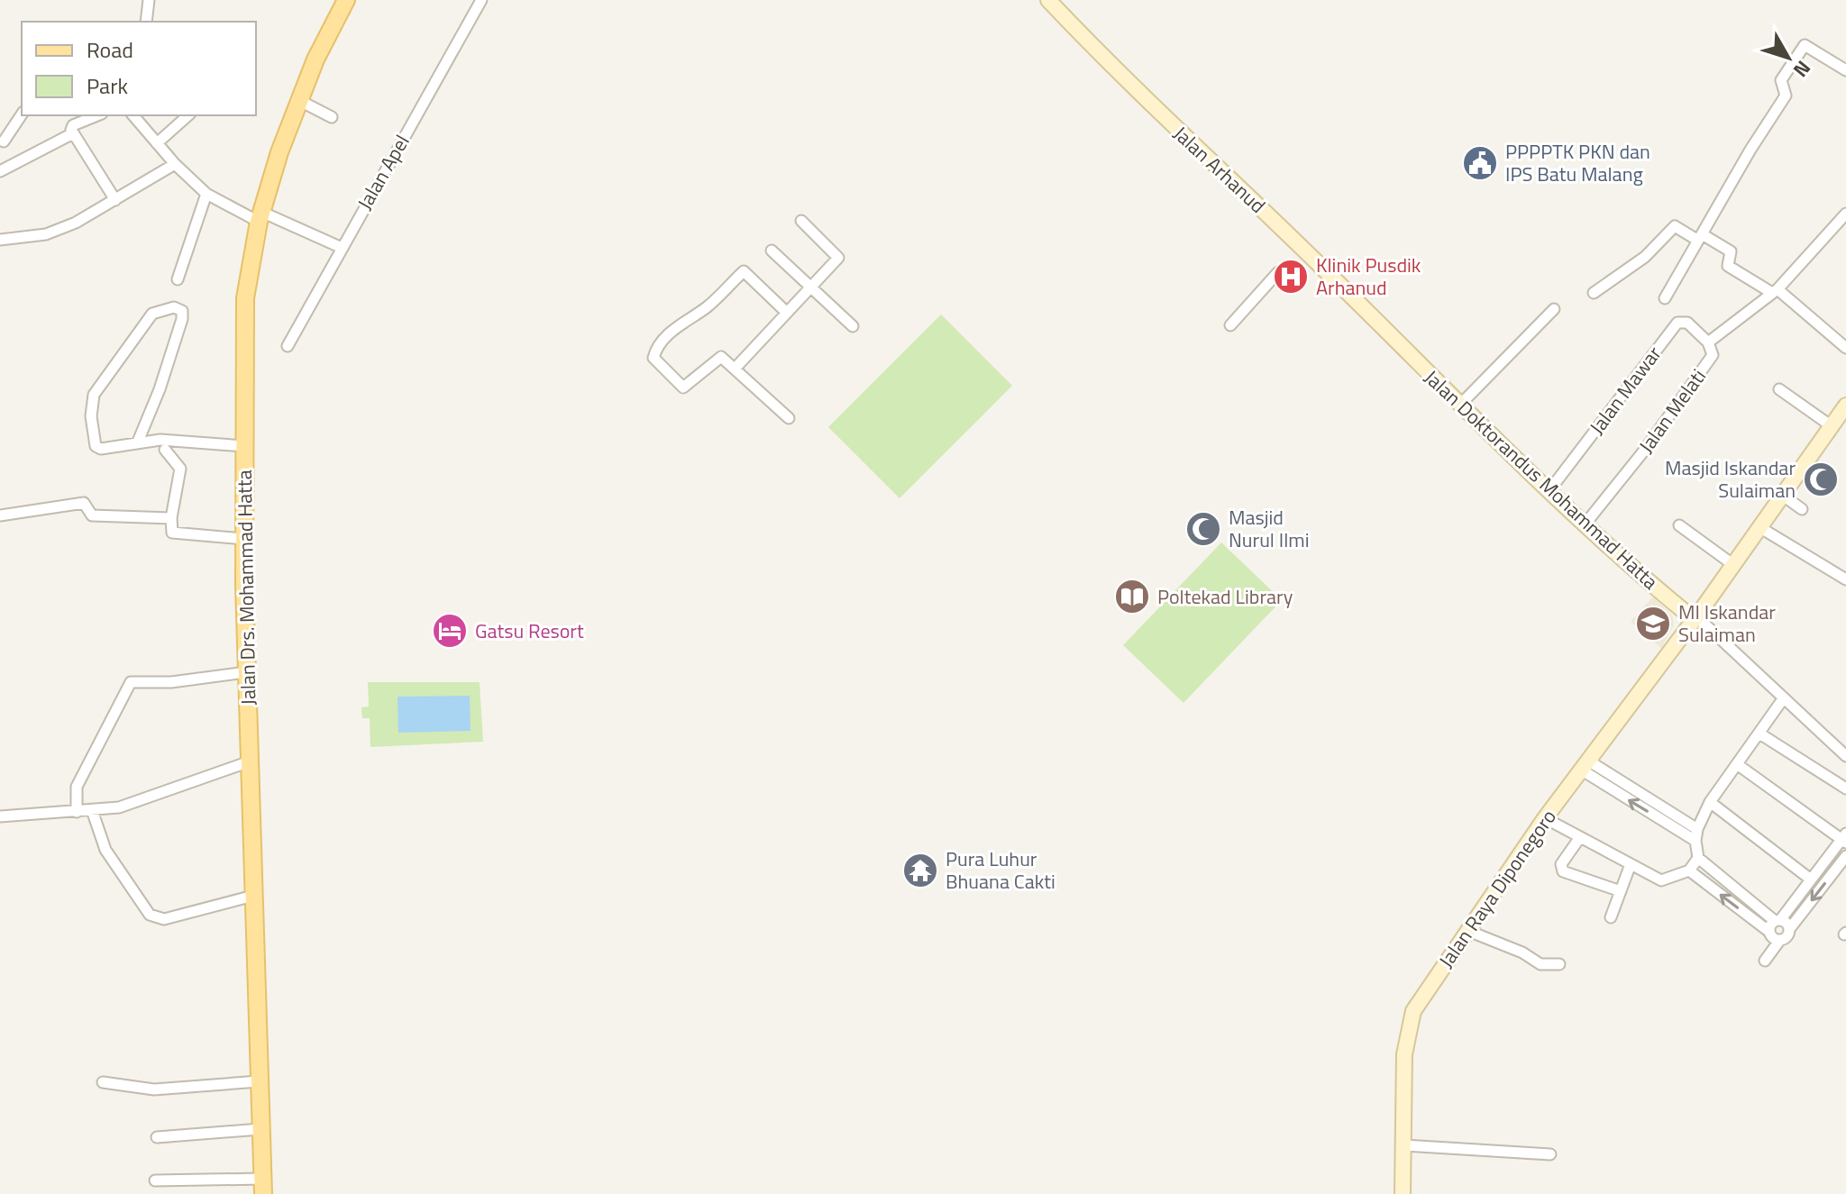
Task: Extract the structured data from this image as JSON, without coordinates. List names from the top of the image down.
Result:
{
  "streets": {
    "main road": ["Jalan Drs. Mohammad Hatta"],
    "street": [
      "Jalan Arhanud",
      "Jalan Apel",
      "Jalan Mawar",
      "Jalan Melati",
      "Jalan Doktorandus Mohammad Hatta",
      "Jalan Raya Diponegoro"
    ]
  },
  "crossings": [
    ["Jalan Arhanud", "Jalan Doktorandus Mohammad Hatta"],
    ["Jalan Mawar", "Jalan Melati"],
    ["Jalan Mawar", "Jalan Doktorandus Mohammad Hatta"],
    ["Jalan Melati", "Jalan Doktorandus Mohammad Hatta"],
    ["Jalan Doktorandus Mohammad Hatta", "Jalan Raya Diponegoro"]
  ],
  "places": {
    "public building": ["PPPPTK PKN dan IPS Batu Malang"],
    "hospital": ["Klinik Pusdik Arhanud"],
    "mosque": ["Masjid Iskandar Sulaiman", "Masjid Nurul Ilmi"],
    "library": ["Poltekad Library"],
    "school or university": ["MI Iskandar Sulaiman"],
    "hotel": ["Gatsu Resort"],
    "temple": ["Pura Luhur Bhuana Cakti"]
  },
  "legend": ["Road", "Park"],
  "north": "bottom right"
}
